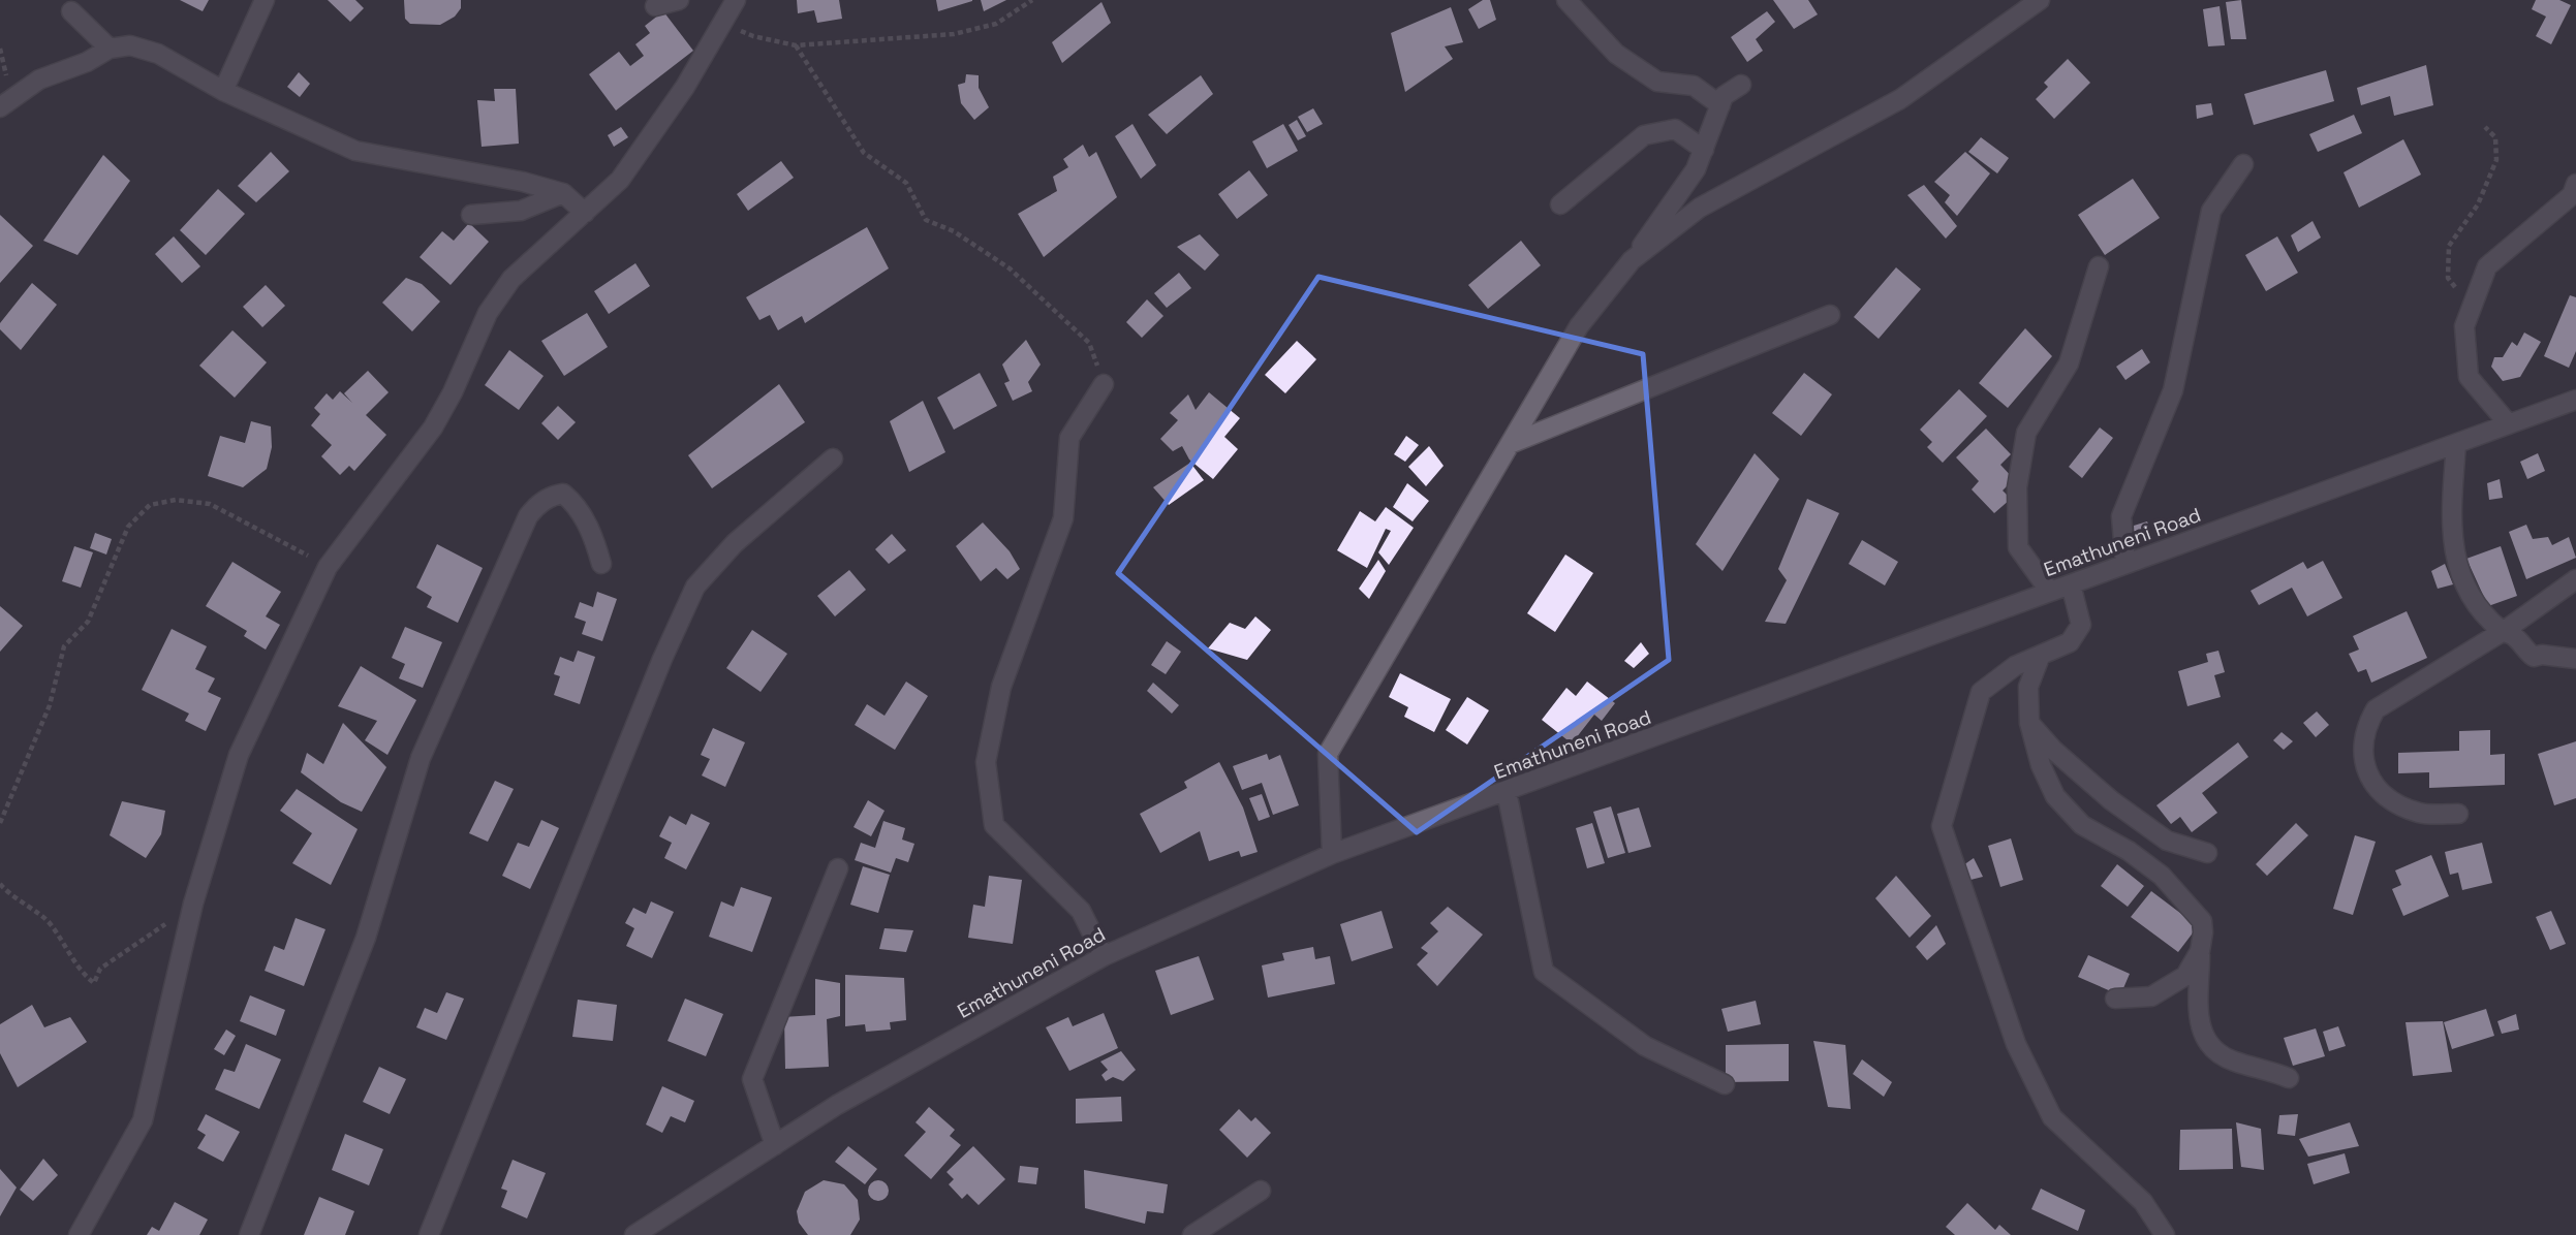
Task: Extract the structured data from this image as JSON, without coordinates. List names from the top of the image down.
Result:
{
  "streets": {
    "street": ["Emathuneni Road"]
  }
}
